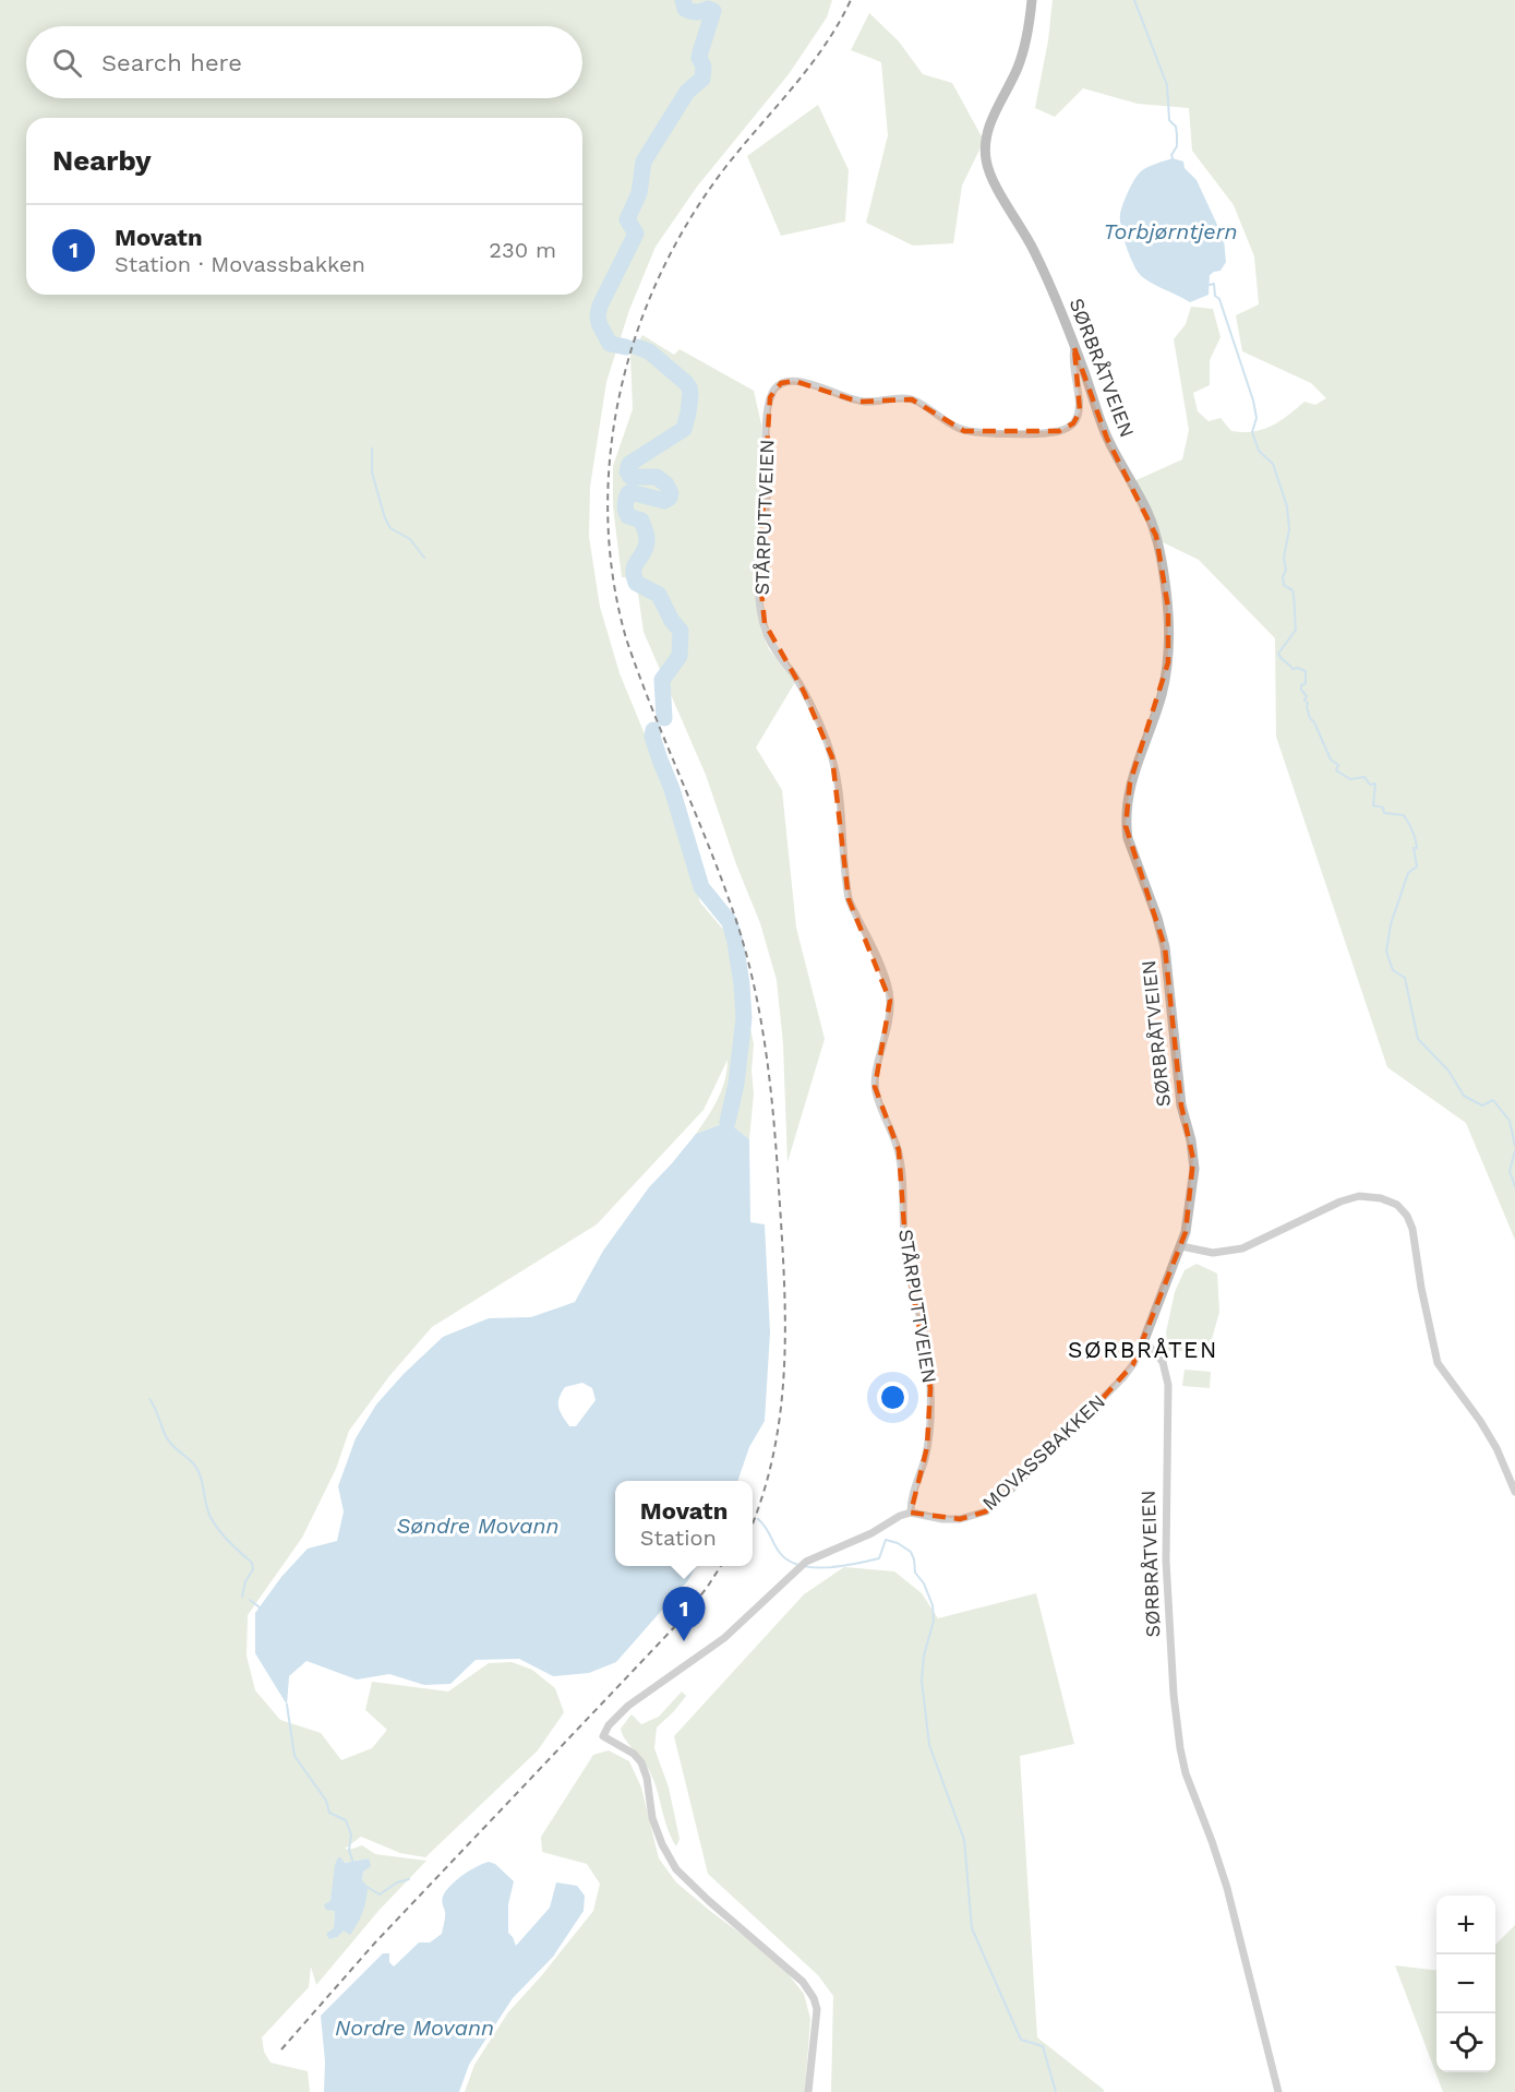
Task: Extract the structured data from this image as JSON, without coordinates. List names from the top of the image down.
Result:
{
  "streets": {
    "street": ["SØRBRÅTVEIEN", "STÅRPUTTVEIEN", "MOVASSBAKKEN"]
  },
  "crossings": [
    ["SØRBRÅTVEIEN", "STÅRPUTTVEIEN"],
    ["SØRBRÅTVEIEN", "MOVASSBAKKEN"],
    ["STÅRPUTTVEIEN", "MOVASSBAKKEN"]
  ],
  "districts": ["SØRBRÅTEN"],
  "water": ["Torbjørntjern", "Søndre Movann", "Nordre Movann"],
  "page": {
    "search": "Search here",
    "heading": "Nearby",
    "list": [
      {
        "mark": "1",
        "name": "Movatn",
        "note": "Station · Movassbakken",
        "value": "230 m"
      }
    ],
    "popup": ["Movatn", "Station"],
    "pins": "1",
    "map_buttons": ["+", "−"]
  }
}
